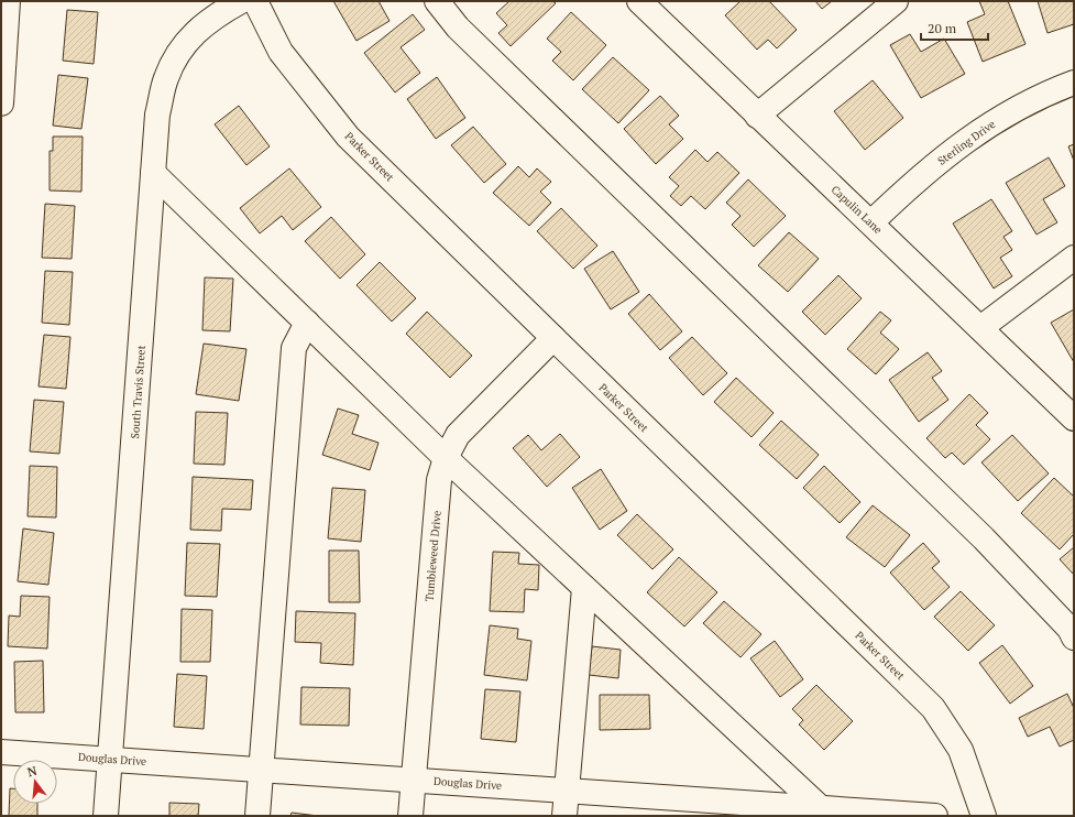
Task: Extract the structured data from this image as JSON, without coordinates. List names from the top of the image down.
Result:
{
  "streets": {
    "street": [
      "Sterling Drive",
      "Parker Street",
      "Capulin Lane",
      "South Travis Street",
      "Tumbleweed Drive",
      "Douglas Drive"
    ]
  },
  "crossings": [
    ["Sterling Drive", "Capulin Lane"],
    ["Parker Street", "Tumbleweed Drive"],
    ["South Travis Street", "Douglas Drive"],
    ["Tumbleweed Drive", "Douglas Drive"]
  ],
  "scale_bar": "20 m",
  "north": "top"
}
